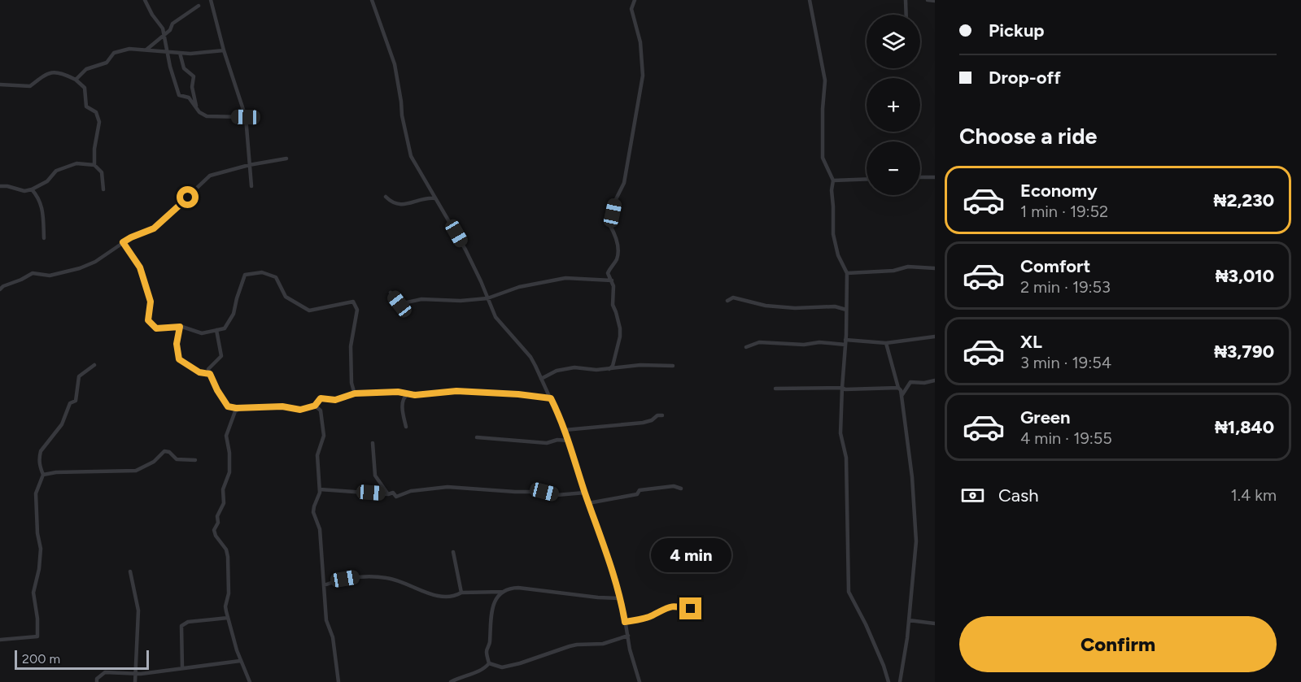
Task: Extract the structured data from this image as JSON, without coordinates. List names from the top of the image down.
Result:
{
  "scale_bar": "200 m",
  "page": {
    "banner": ["Pickup", "Drop-off"],
    "map_buttons": ["+", "−"],
    "heading": "Choose a ride",
    "list": [
      {
        "name": "Economy",
        "note": "1 min · 19:52",
        "value": "₦2,230"
      },
      {
        "name": "Comfort",
        "note": "2 min · 19:53",
        "value": "₦3,010"
      },
      {
        "name": "XL",
        "note": "3 min · 19:54",
        "value": "₦3,790"
      },
      {
        "name": "Green",
        "note": "4 min · 19:55",
        "value": "₦1,840"
      }
    ],
    "pay": ["Cash", "1.4 km"],
    "bubble": "4 min",
    "buttons": "Confirm",
    "scale": "200 m"
  }
}
